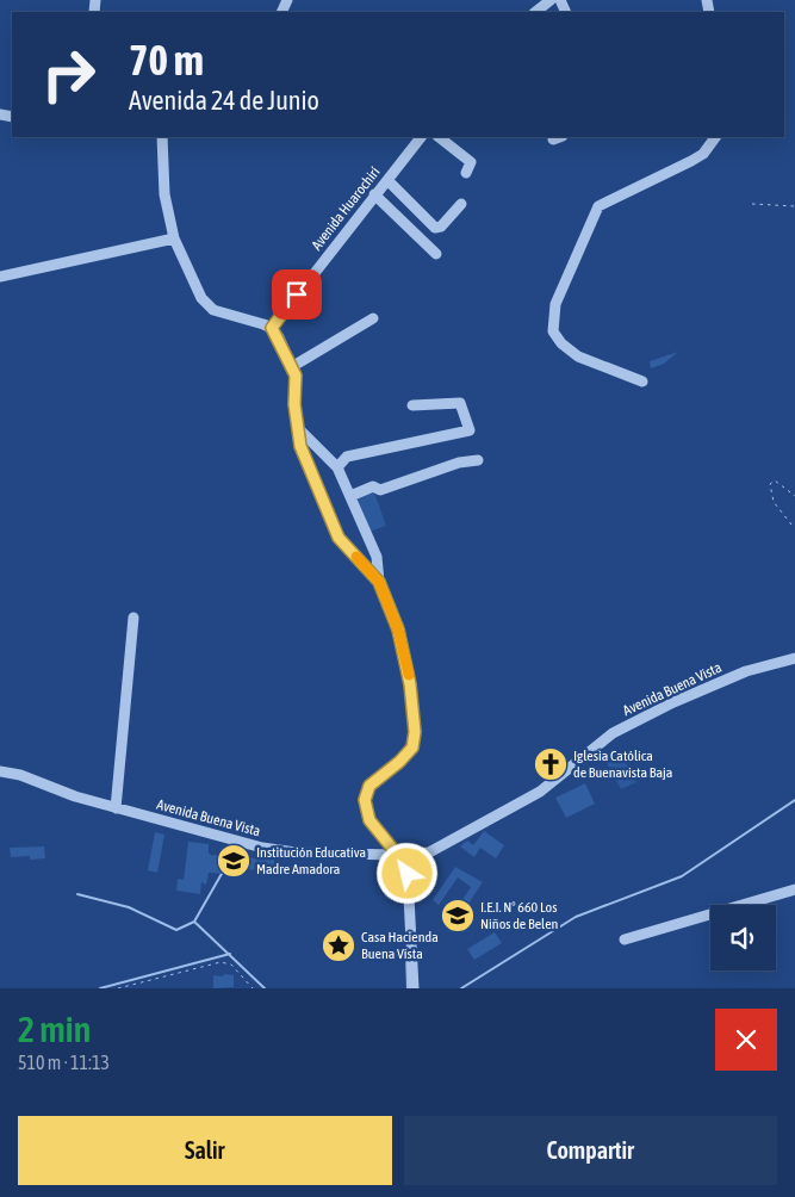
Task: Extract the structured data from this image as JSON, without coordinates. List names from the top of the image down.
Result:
{
  "streets": {
    "street": ["Avenida Huarochirí", "Avenida Buena Vista"]
  },
  "places": {
    "church": ["Iglesia Católica de Buenavista Baja"],
    "school or university": ["Institución Educativa Madre Amadora", "I.E.I. N° 660 Los Niños de Belen"],
    "place": ["Casa Hacienda Buena Vista"]
  },
  "page": {
    "turn": ["70 m", "Avenida 24 de Junio"],
    "heading": ["2 min", "510 m · 11:13"],
    "buttons": ["Salir", "Compartir"]
  }
}
